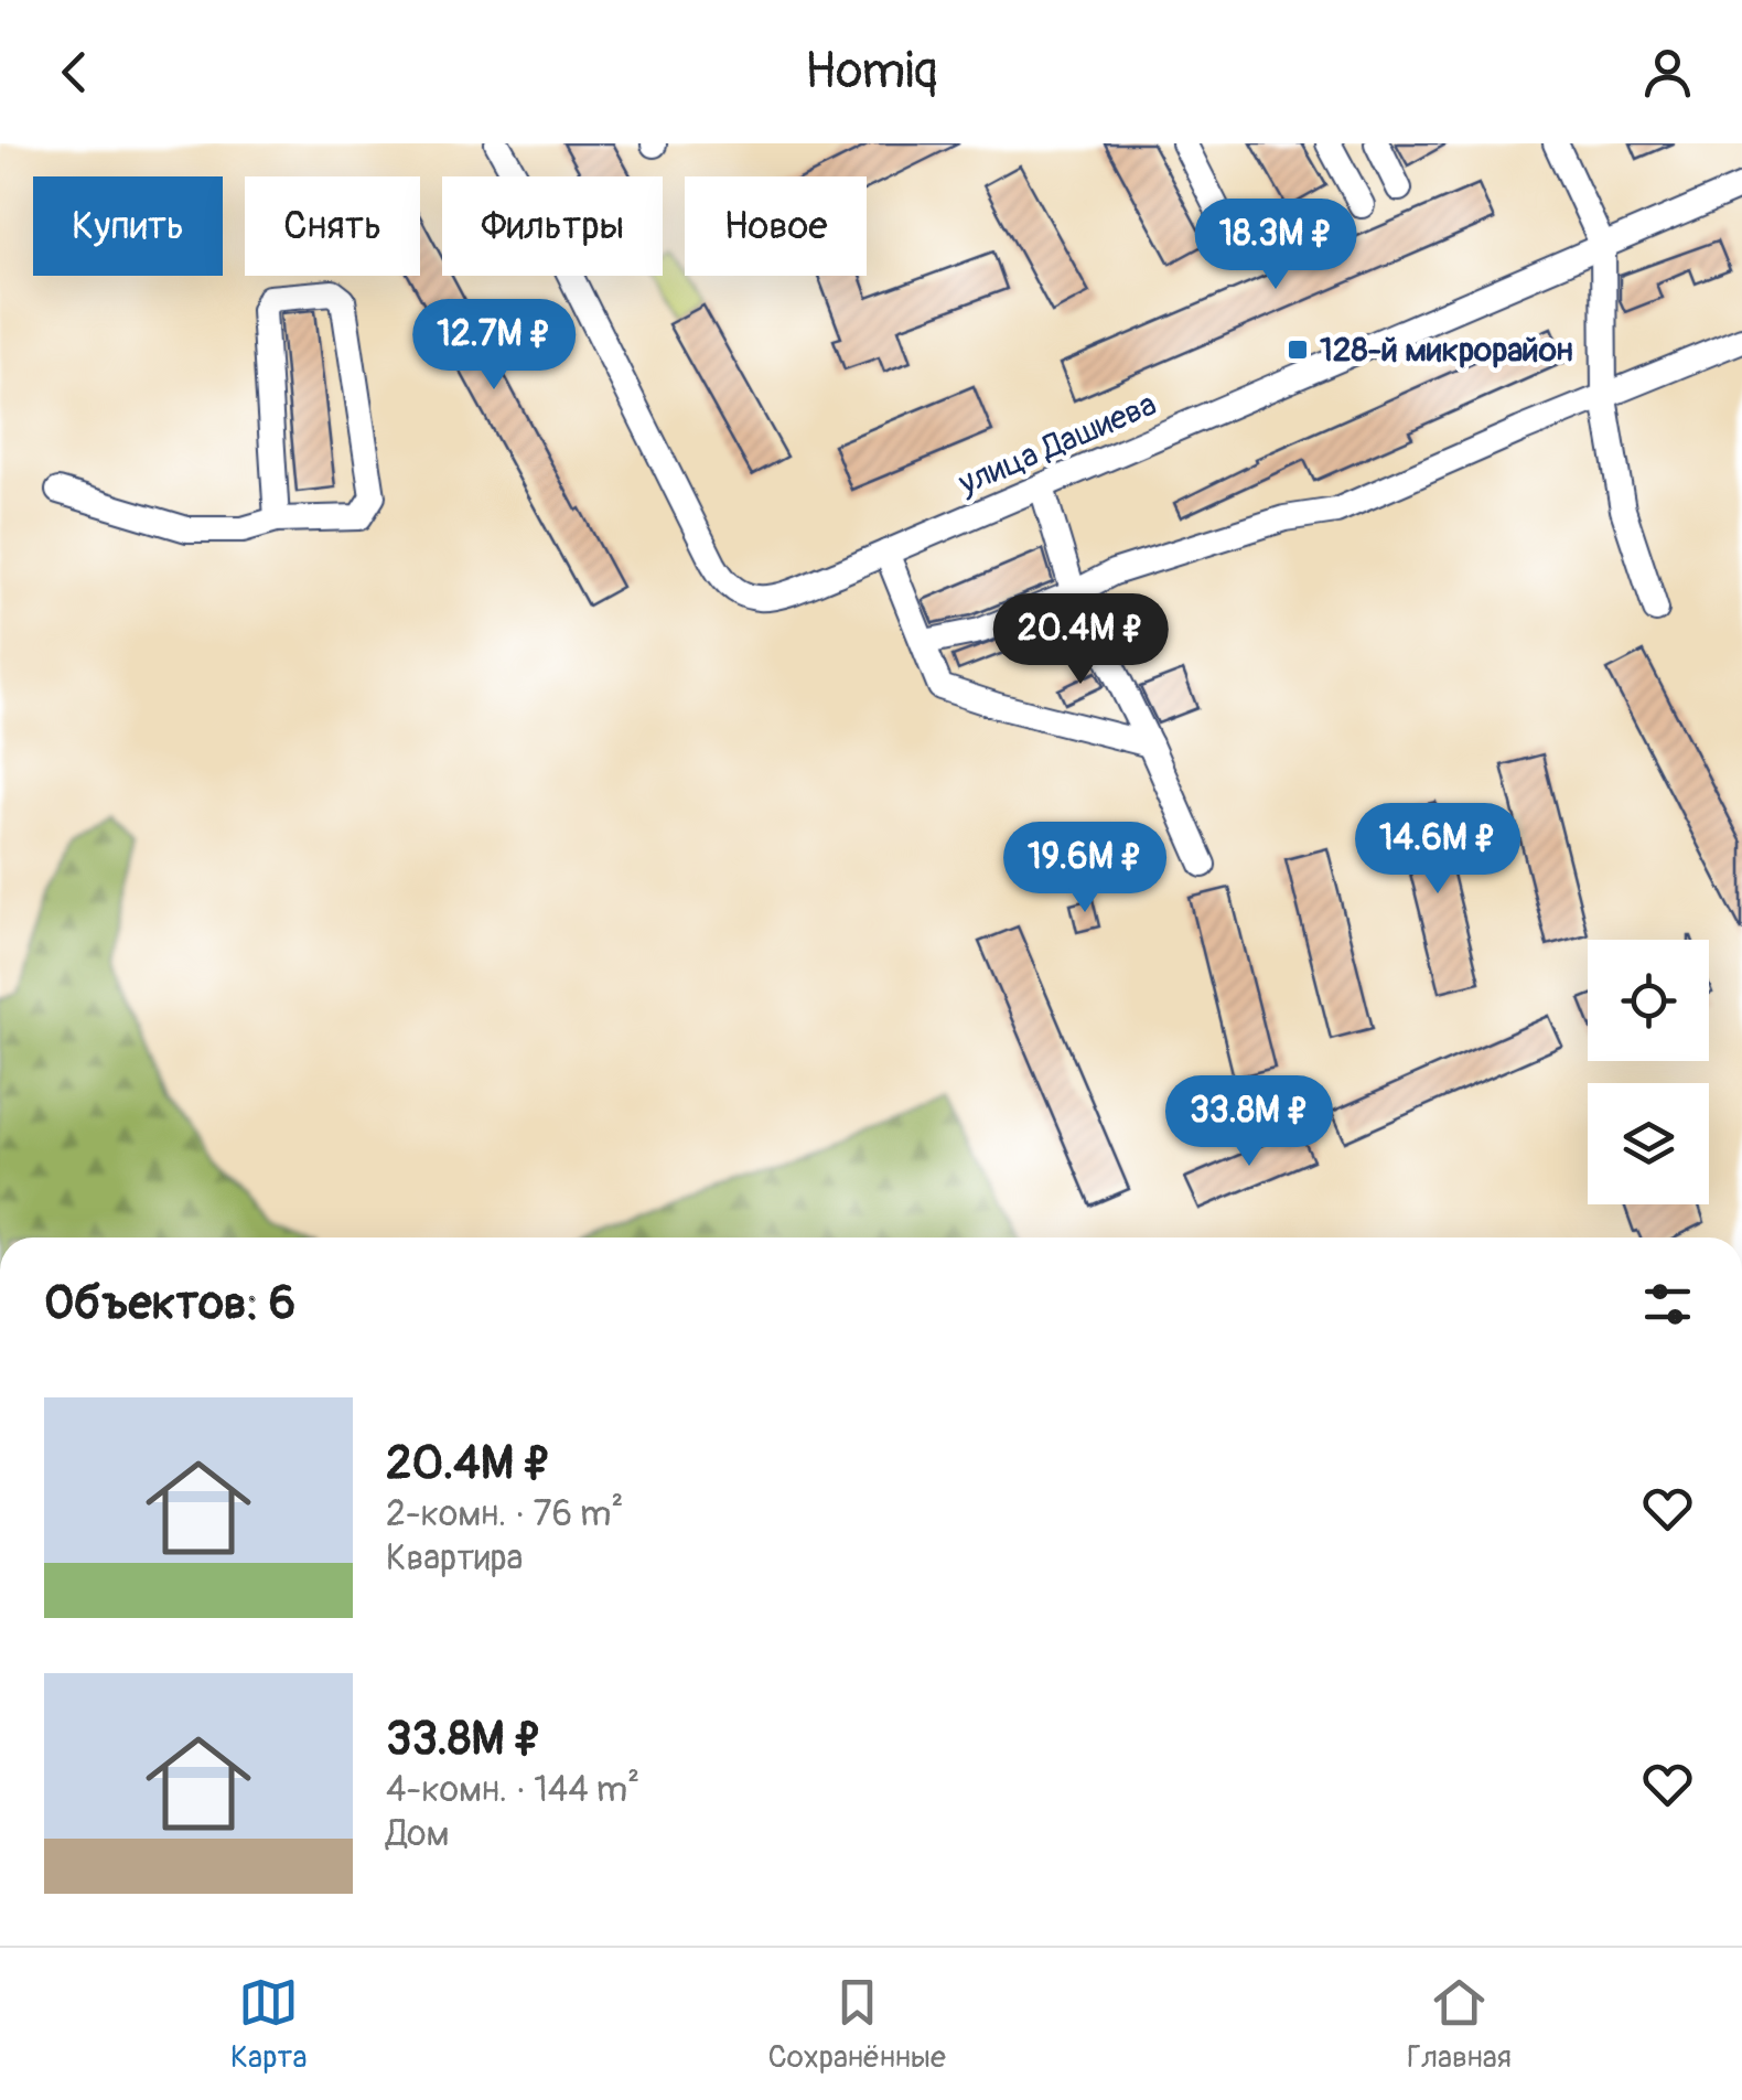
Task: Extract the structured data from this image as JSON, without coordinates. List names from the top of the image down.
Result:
{
  "streets": {
    "street": ["улица Дашиева"]
  },
  "places": {
    "transit": ["128-й микрорайон"]
  },
  "page": {
    "header": "Homiq",
    "chip": [
      "Купить",
      "Снять",
      "Фильтры",
      "Новое"
    ],
    "price": [
      "18.3M ₽",
      "12.7M ₽",
      "20.4M ₽",
      "14.6M ₽",
      "19.6M ₽",
      "33.8M ₽"
    ],
    "heading": "Объектов: 6",
    "list": [
      {
        "name": "20.4M ₽",
        "note": "2-комн. · 76 m² · Квартира"
      },
      {
        "name": "33.8M ₽",
        "note": "4-комн. · 144 m² · Дом"
      }
    ],
    "tabs": ["Карта", "Сохранённые", "Главная"]
  }
}
